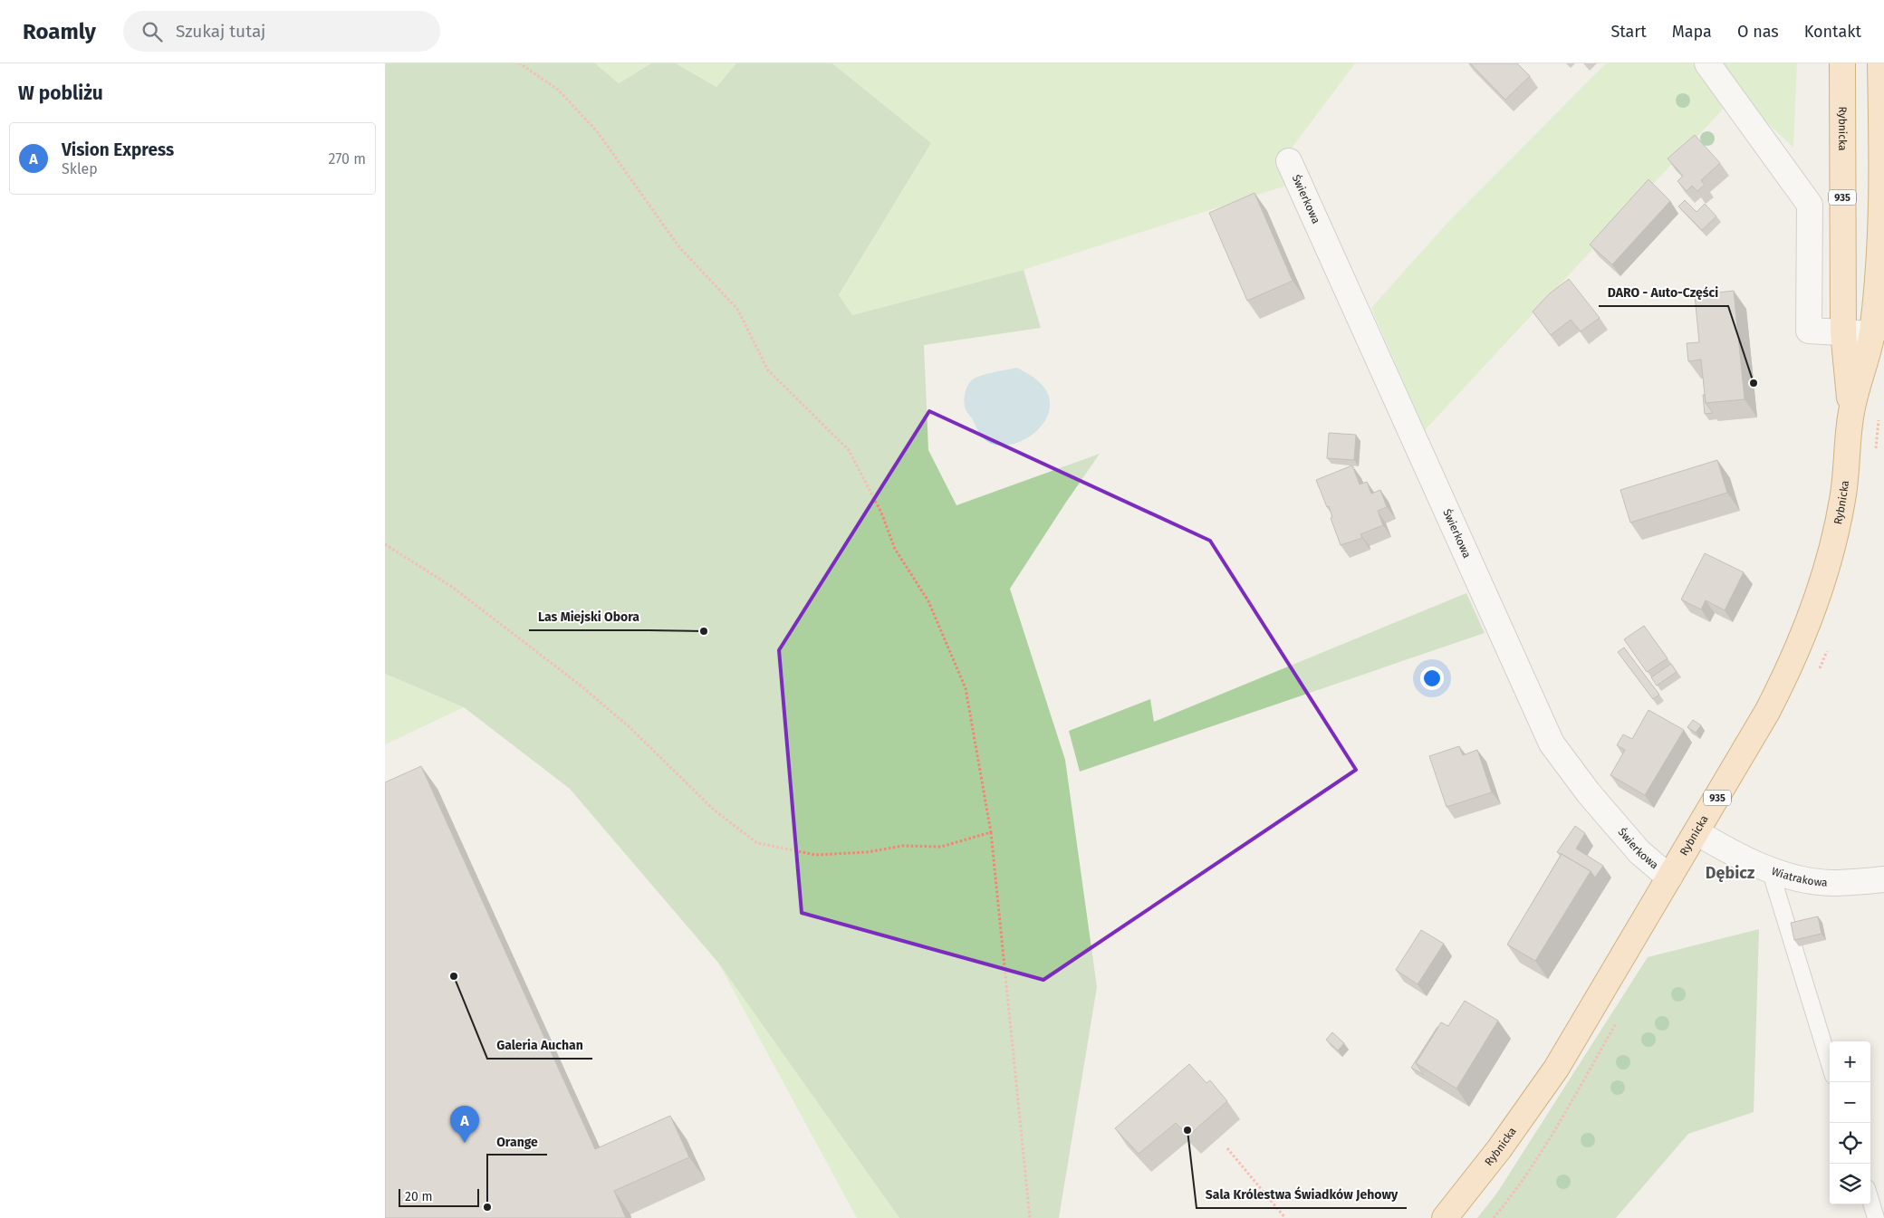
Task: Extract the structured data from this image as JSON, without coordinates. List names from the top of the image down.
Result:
{
  "streets": {
    "main road": ["Rybnicka", "935"],
    "street": ["Świerkowa", "Wiatrakowa"]
  },
  "crossings": [
    ["Rybnicka", "Świerkowa"],
    ["Rybnicka", "Wiatrakowa"]
  ],
  "districts": ["Dębicz"],
  "places": [
    "DARO - Auto-Części",
    "Las Miejski Obora",
    "Galeria Auchan",
    "Sala Królestwa Świadków Jehowy",
    "Orange"
  ],
  "scale_bar": "20 m",
  "page": {
    "header": "Roamly",
    "search": "Szukaj tutaj",
    "nav": [
      "Start",
      "Mapa",
      "O nas",
      "Kontakt"
    ],
    "heading": "W pobliżu",
    "list": [
      {
        "mark": "A",
        "name": "Vision Express",
        "note": "Sklep",
        "value": "270 m"
      }
    ],
    "map_buttons": ["+", "−"],
    "pins": "A",
    "scale": "20 m"
  }
}
